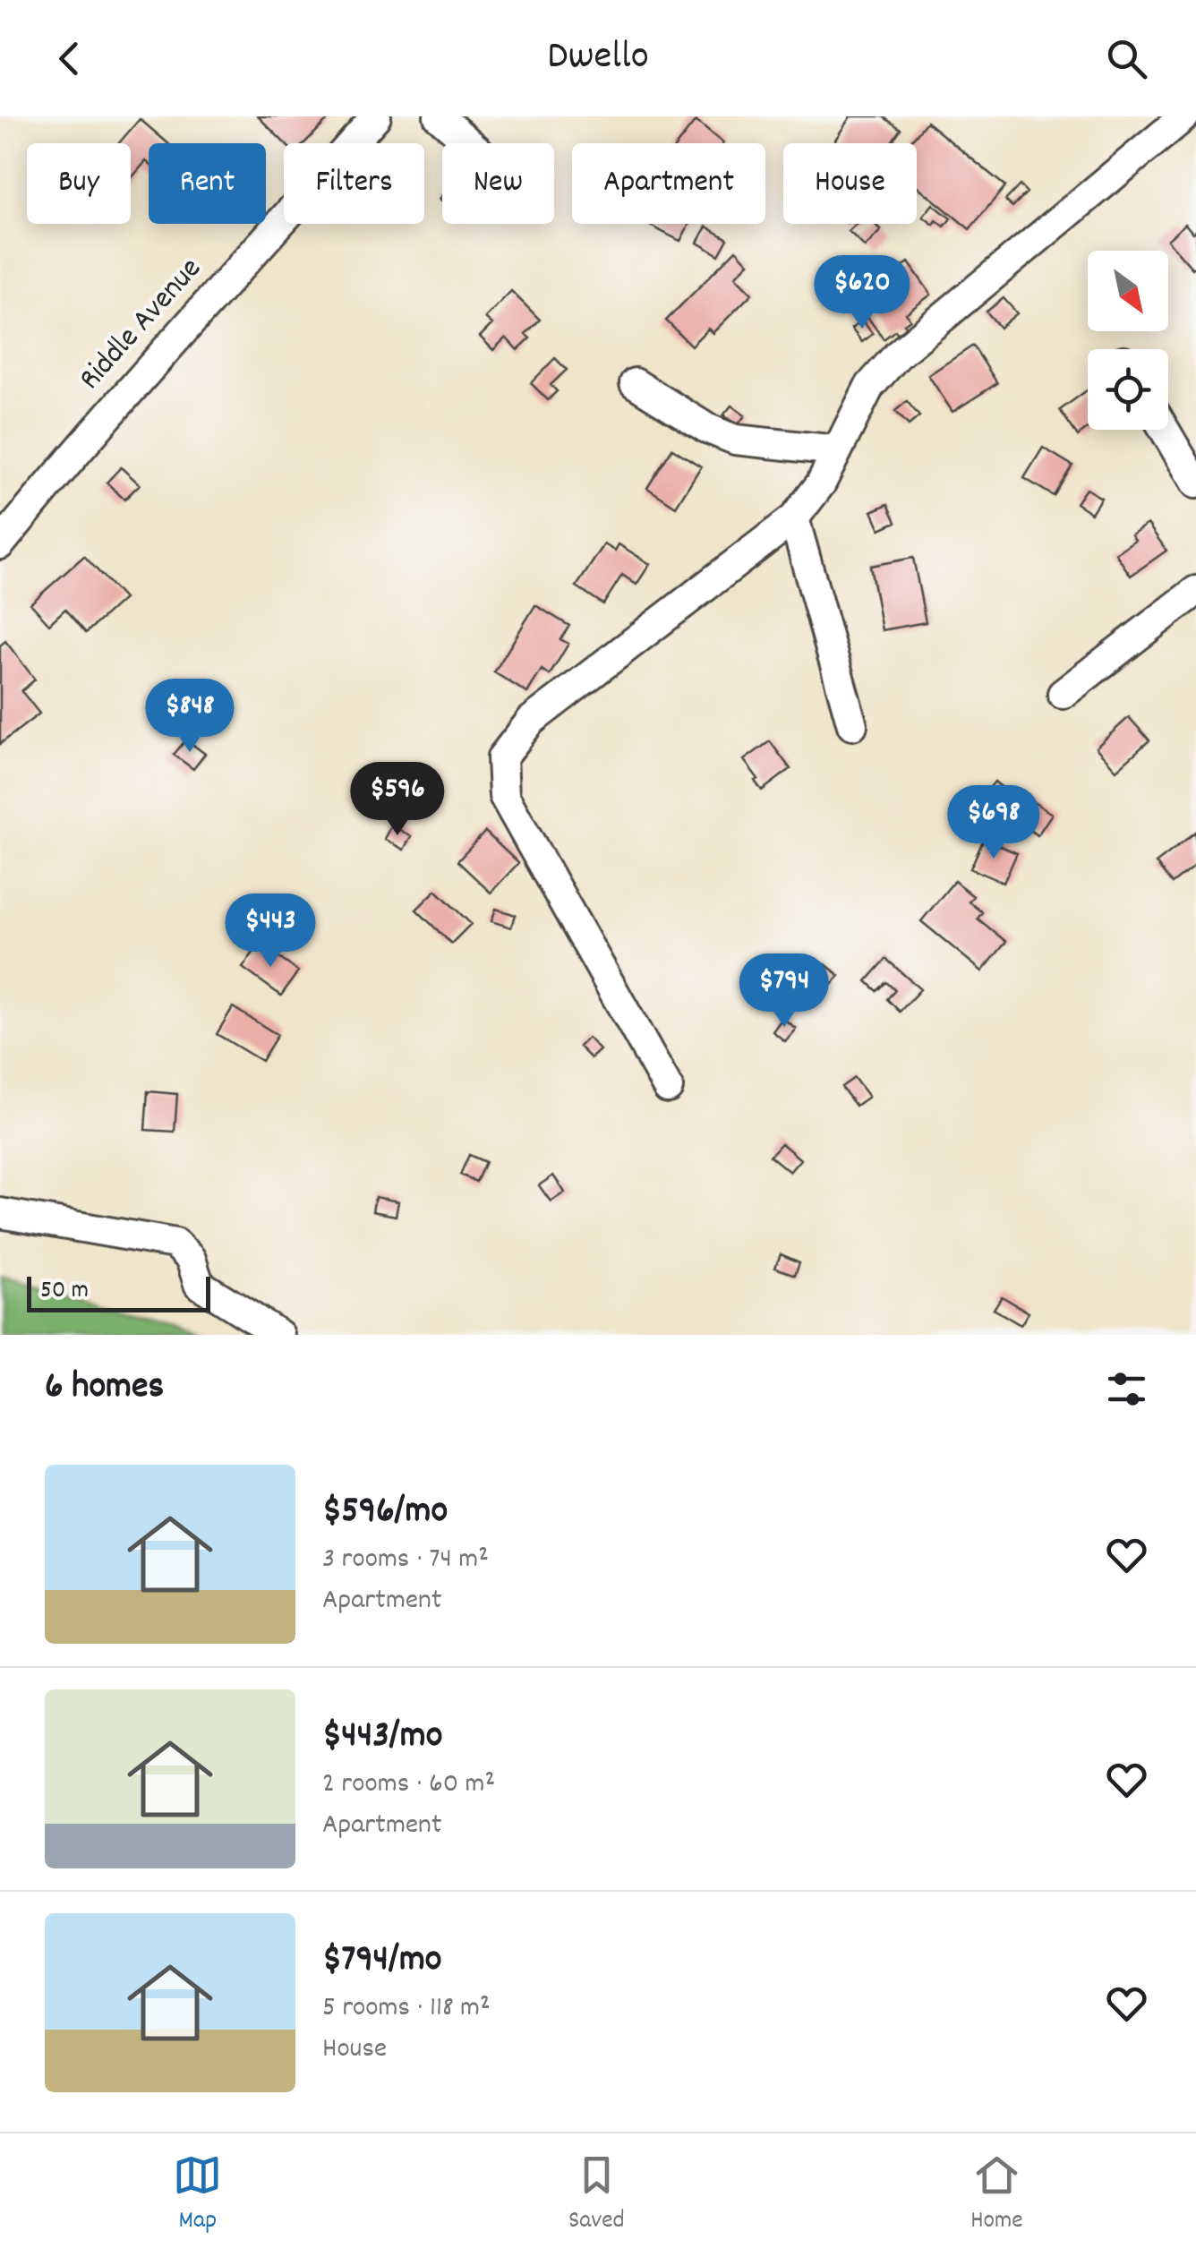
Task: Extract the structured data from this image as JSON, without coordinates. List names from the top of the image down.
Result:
{
  "streets": {
    "street": ["Riddle Avenue"]
  },
  "scale_bar": "50 m",
  "north": "bottom right",
  "page": {
    "header": "Dwello",
    "chip": [
      "Buy",
      "Rent",
      "Filters",
      "New",
      "Apartment",
      "House"
    ],
    "price": [
      "$620",
      "$848",
      "$596",
      "$698",
      "$443",
      "$794"
    ],
    "scale": "50 m",
    "heading": "6 homes",
    "list": [
      {
        "name": "$596/mo",
        "note": "3 rooms · 74 m² · Apartment"
      },
      {
        "name": "$443/mo",
        "note": "2 rooms · 60 m² · Apartment"
      },
      {
        "name": "$794/mo",
        "note": "5 rooms · 118 m² · House"
      }
    ],
    "tabs": ["Map", "Saved", "Home"]
  }
}
